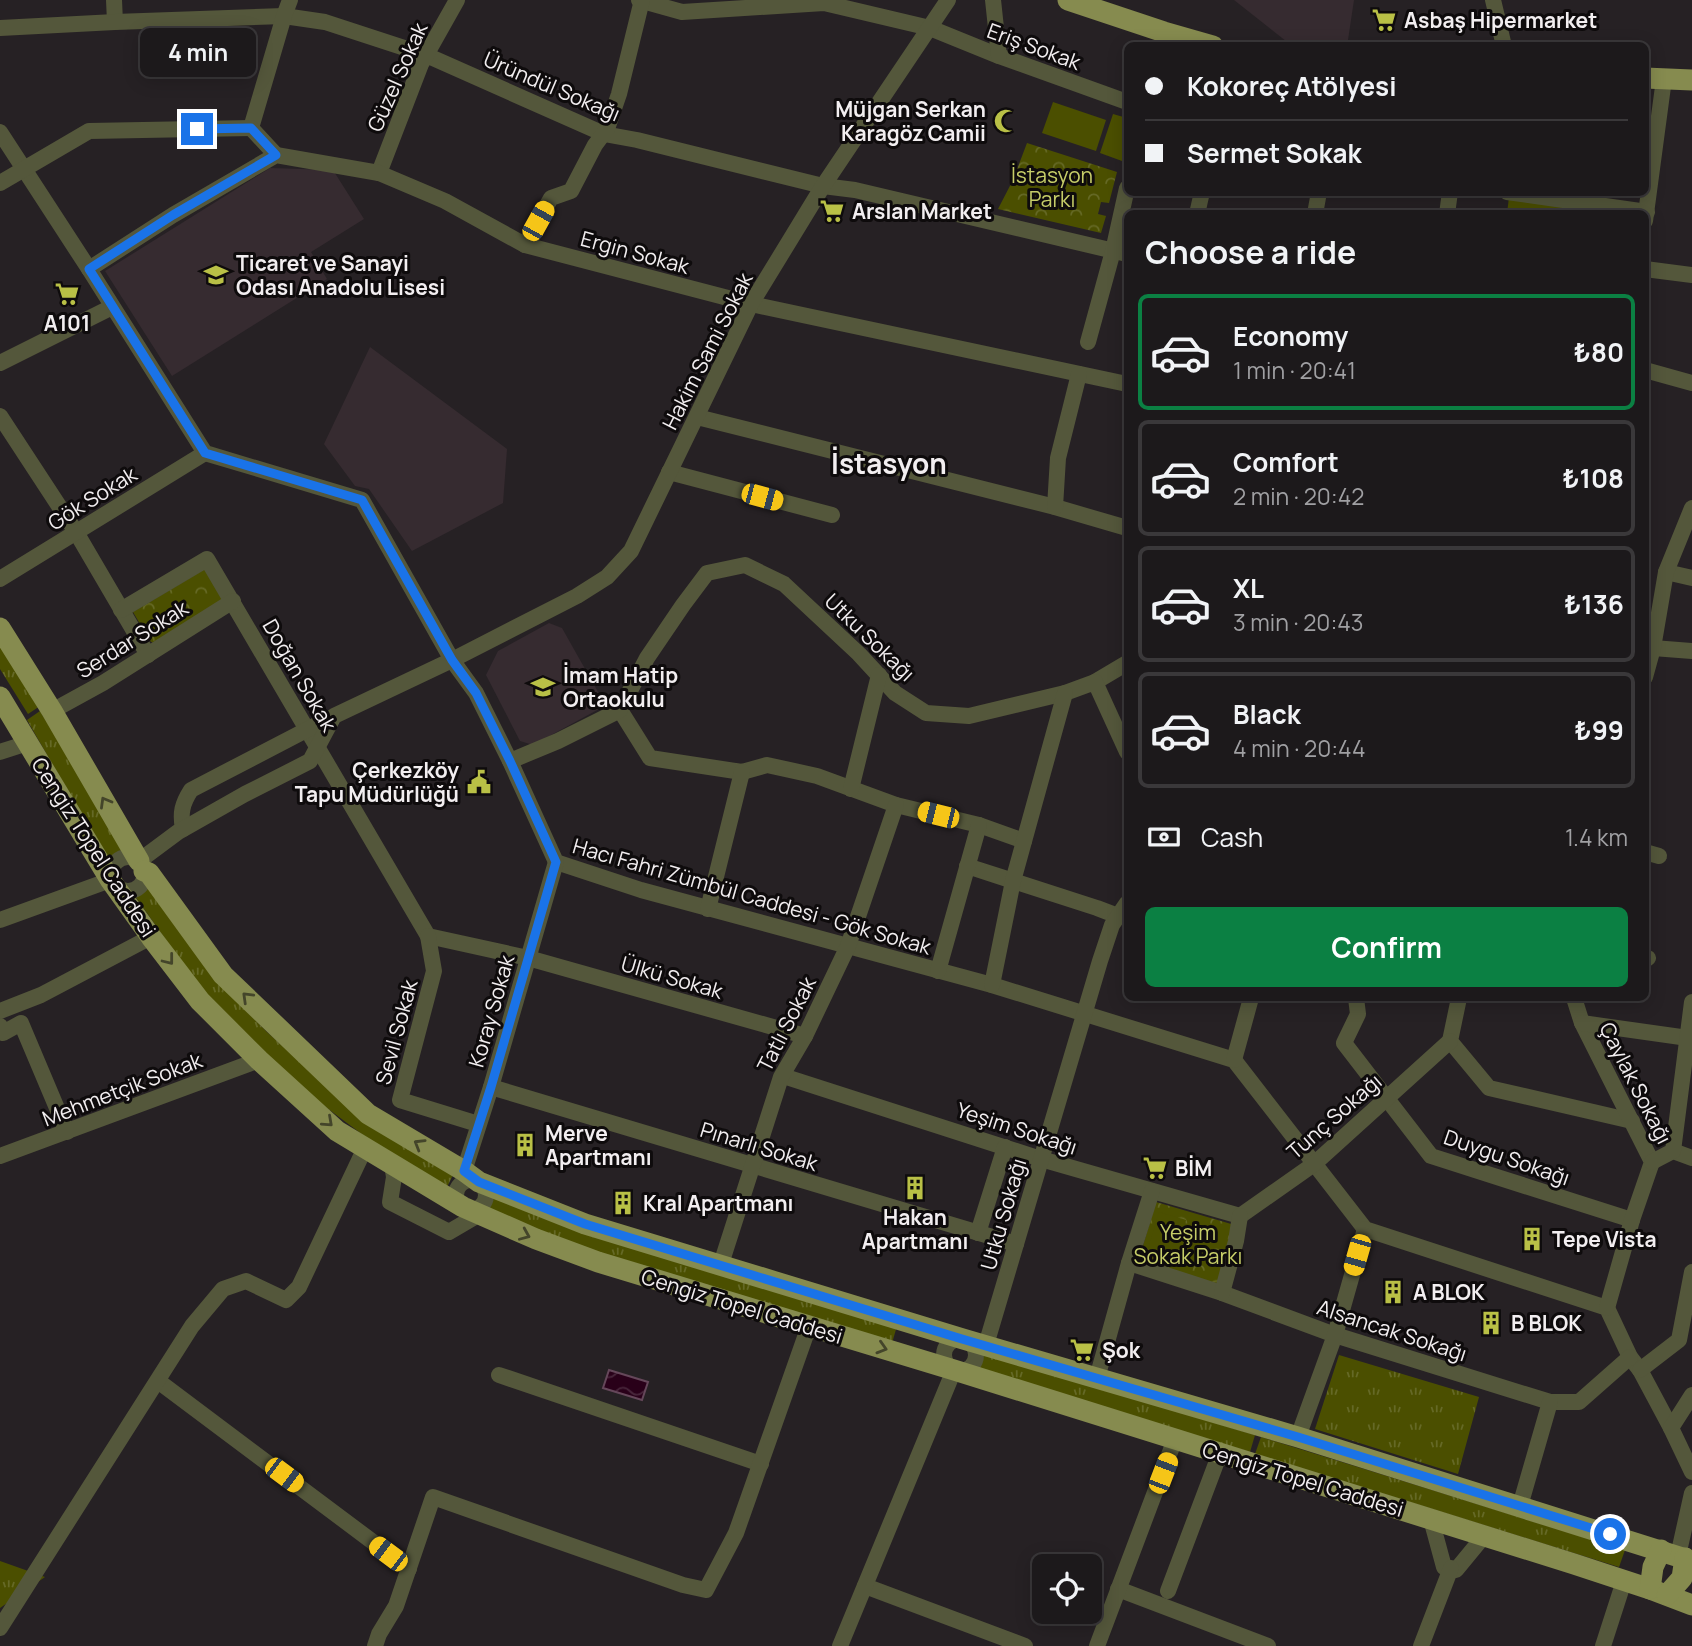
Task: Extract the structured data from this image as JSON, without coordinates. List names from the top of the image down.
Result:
{
  "streets": {
    "main road": ["Cengiz Topel Caddesi"],
    "street": [
      "Eriş Sokak",
      "Güzel Sokak",
      "Üründül Sokağı",
      "Ergin Sokak",
      "Hakim Sami Sokak",
      "Gök Sokak",
      "Utku Sokağı",
      "Serdar Sokak",
      "Doğan Sokak",
      "Hacı Fahri Zümbül Caddesi - Gök Sokak",
      "Ülkü Sokak",
      "Koray Sokak",
      "Tatlı Sokak",
      "Sevil Sokak",
      "Çaylak Sokağı",
      "Mehmetçik Sokak",
      "Tunç Sokağı",
      "Yeşim Sokağı",
      "Pınarlı Sokak",
      "Duygu Sokağı",
      "Alsancak Sokağı"
    ]
  },
  "crossings": [
    ["Eriş Sokak", "Hakim Sami Sokak"],
    ["Güzel Sokak", "Üründül Sokağı"],
    ["Güzel Sokak", "Ergin Sokak"],
    ["Üründül Sokağı", "Hakim Sami Sokak"],
    ["Ergin Sokak", "Hakim Sami Sokak"],
    ["Hakim Sami Sokak", "Doğan Sokak"],
    ["Hakim Sami Sokak", "Hacı Fahri Zümbül Caddesi - Gök Sokak"],
    ["Gök Sokak", "Hacı Fahri Zümbül Caddesi - Gök Sokak"],
    ["Utku Sokağı", "Cengiz Topel Caddesi"],
    ["Utku Sokağı", "Hacı Fahri Zümbül Caddesi - Gök Sokak"],
    ["Utku Sokağı", "Yeşim Sokağı"],
    ["Utku Sokağı", "Pınarlı Sokak"],
    ["Serdar Sokak", "Doğan Sokak"],
    ["Serdar Sokak", "Cengiz Topel Caddesi"],
    ["Doğan Sokak", "Sevil Sokak"],
    ["Cengiz Topel Caddesi", "Koray Sokak"],
    ["Cengiz Topel Caddesi", "Tatlı Sokak"],
    ["Cengiz Topel Caddesi", "Mehmetçik Sokak"],
    ["Hacı Fahri Zümbül Caddesi - Gök Sokak", "Koray Sokak"],
    ["Hacı Fahri Zümbül Caddesi - Gök Sokak", "Tatlı Sokak"],
    ["Ülkü Sokak", "Koray Sokak"],
    ["Ülkü Sokak", "Tatlı Sokak"],
    ["Koray Sokak", "Sevil Sokak"],
    ["Koray Sokak", "Pınarlı Sokak"],
    ["Tatlı Sokak", "Yeşim Sokağı"],
    ["Tatlı Sokak", "Pınarlı Sokak"],
    ["Çaylak Sokağı", "Duygu Sokağı"],
    ["Tunç Sokağı", "Yeşim Sokağı"],
    ["Tunç Sokağı", "Duygu Sokağı"]
  ],
  "districts": ["İstasyon"],
  "parks": ["İstasyon Parkı", "Yeşim Sokak Parkı"],
  "places": {
    "supermarket": [
      "Asbaş Hipermarket",
      "Arslan Market",
      "A101",
      "BİM",
      "Şok"
    ],
    "mosque": ["Müjgan Serkan Karagöz Camii"],
    "school or university": ["Ticaret ve Sanayi Odası Anadolu Lisesi", "İmam Hatip Ortaokulu"],
    "public building": ["Çerkezköy Tapu Müdürlüğü"],
    "building": [
      "Merve Apartmanı",
      "Hakan Apartmanı",
      "Kral Apartmanı",
      "Tepe Vista",
      "A BLOK",
      "B BLOK"
    ]
  },
  "page": {
    "bubble": "4 min",
    "banner": ["Kokoreç Atölyesi", "Sermet Sokak"],
    "heading": "Choose a ride",
    "list": [
      {
        "name": "Economy",
        "note": "1 min · 20:41",
        "value": "₺80"
      },
      {
        "name": "Comfort",
        "note": "2 min · 20:42",
        "value": "₺108"
      },
      {
        "name": "XL",
        "note": "3 min · 20:43",
        "value": "₺136"
      },
      {
        "name": "Black",
        "note": "4 min · 20:44",
        "value": "₺99"
      }
    ],
    "pay": ["Cash", "1.4 km"],
    "buttons": "Confirm"
  }
}
